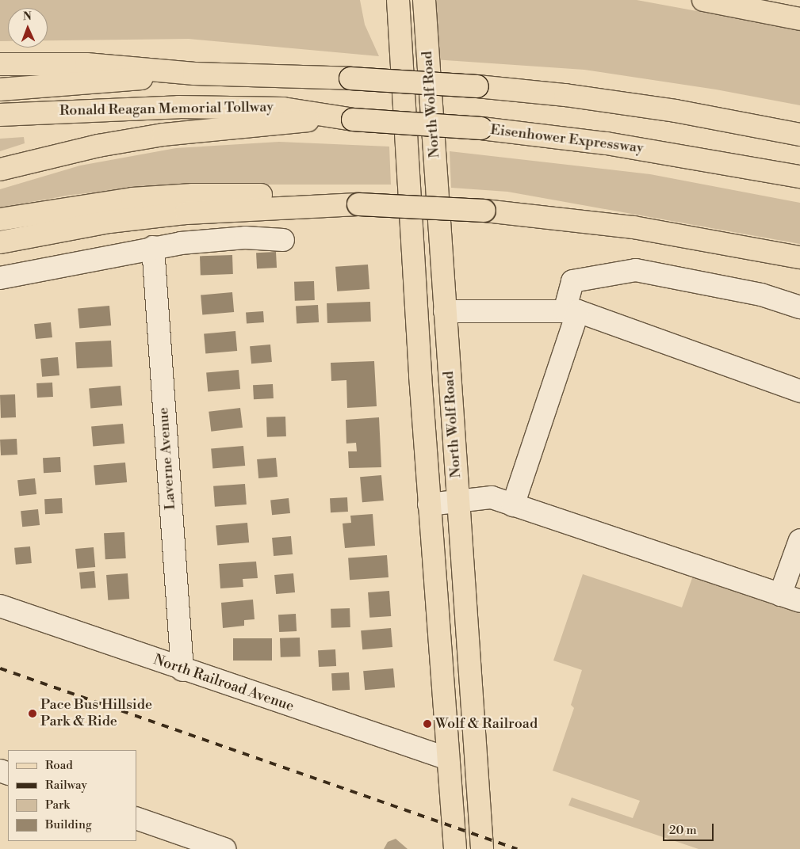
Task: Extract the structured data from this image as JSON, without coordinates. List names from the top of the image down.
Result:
{
  "streets": {
    "main road": ["North Wolf Road", "Ronald Reagan Memorial Tollway", "Eisenhower Expressway"],
    "street": ["Laverne Avenue", "North Railroad Avenue"]
  },
  "crossings": [
    ["North Wolf Road", "North Railroad Avenue"],
    ["Ronald Reagan Memorial Tollway", "Eisenhower Expressway"],
    ["Laverne Avenue", "North Railroad Avenue"]
  ],
  "places": ["Pace Bus Hillside Park & Ride", "Wolf & Railroad"],
  "legend": [
    "Road",
    "Railway",
    "Park",
    "Building"
  ],
  "scale_bar": "20 m",
  "north": "top"
}
